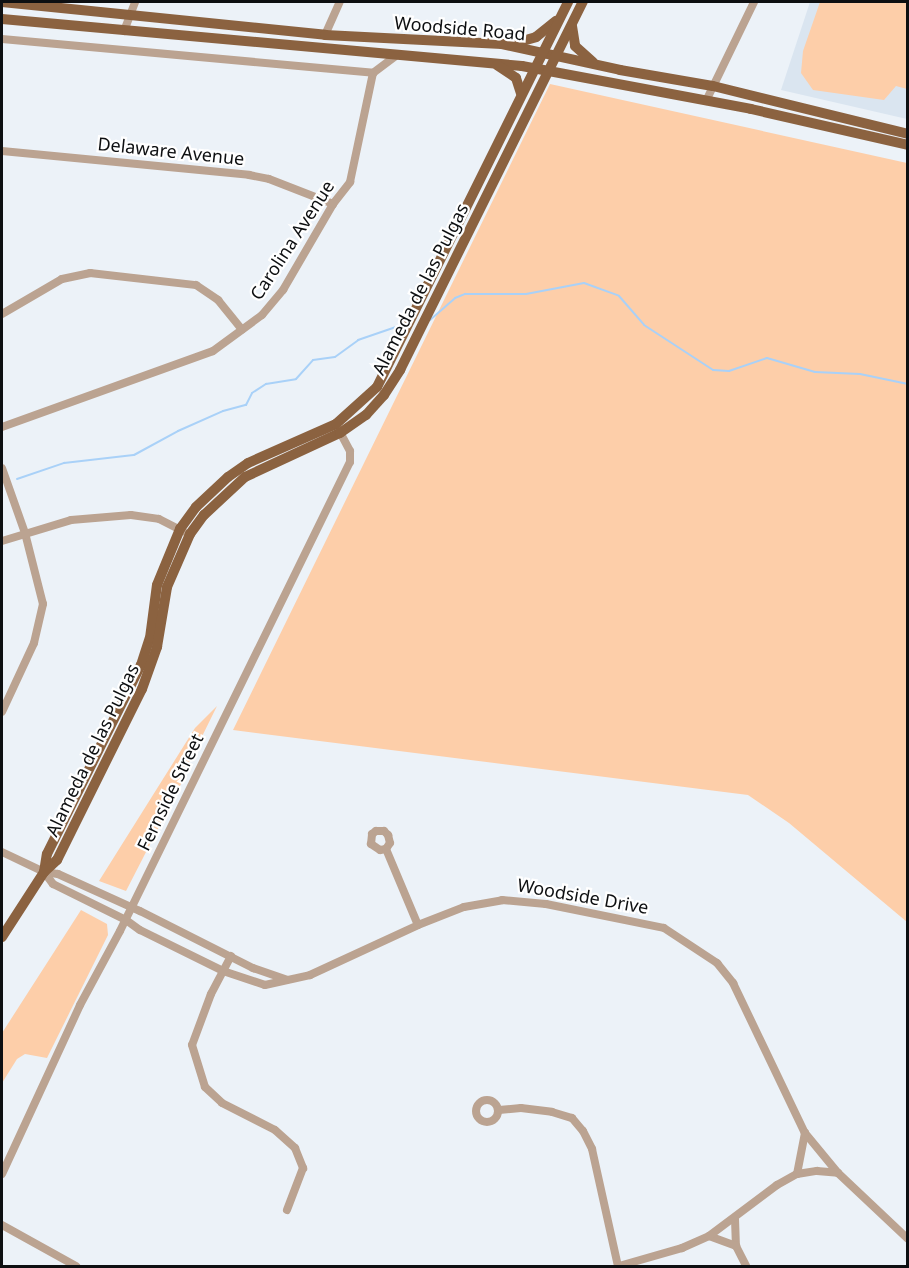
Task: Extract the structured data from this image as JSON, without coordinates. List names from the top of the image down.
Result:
{
  "streets": {
    "main road": ["Woodside Road", "Alameda de las Pulgas"],
    "street": [
      "Delaware Avenue",
      "Carolina Avenue",
      "Fernside Street",
      "Woodside Drive"
    ]
  },
  "crossings": [
    ["Woodside Road", "Alameda de las Pulgas"],
    ["Delaware Avenue", "Carolina Avenue"],
    ["Alameda de las Pulgas", "Fernside Street"],
    ["Alameda de las Pulgas", "Woodside Drive"],
    ["Fernside Street", "Woodside Drive"]
  ]
}
